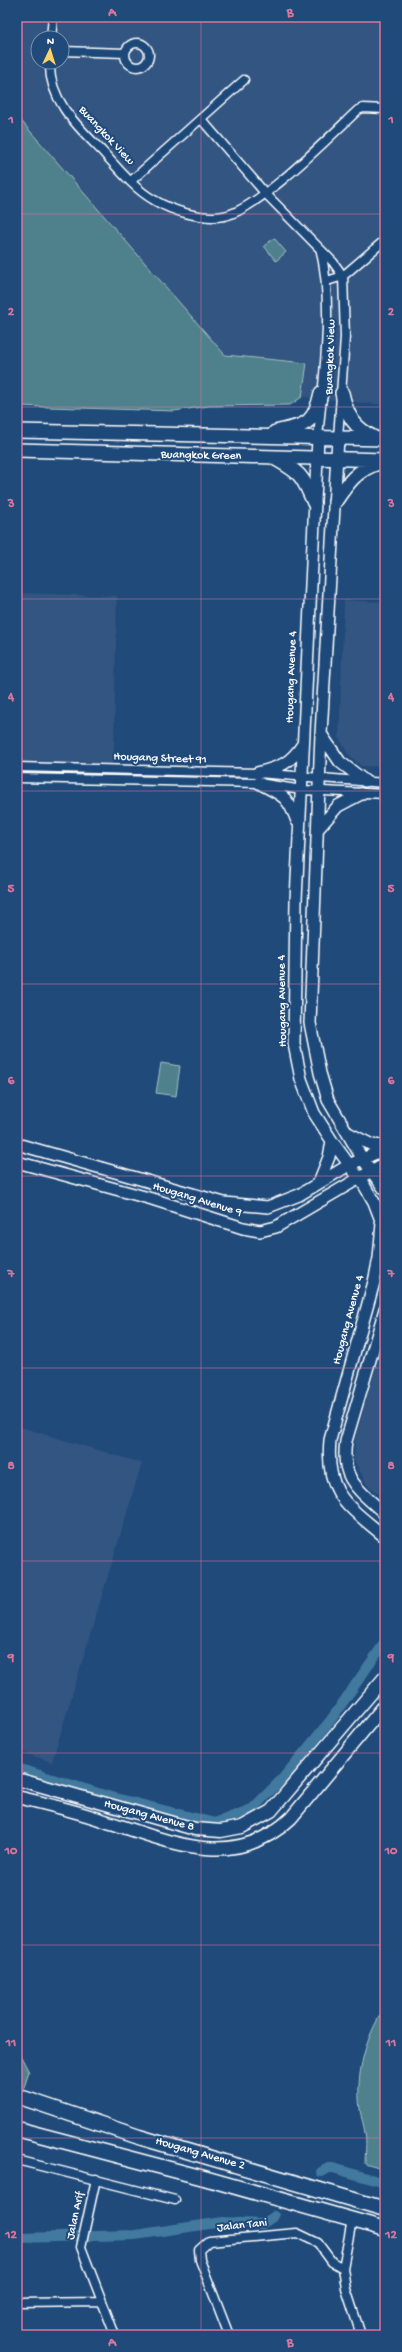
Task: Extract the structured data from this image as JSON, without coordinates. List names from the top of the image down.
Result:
{
  "streets": {
    "highway": ["Hougang Avenue 2"],
    "main road": ["Buangkok Green", "Hougang Avenue 8"],
    "street": [
      "Buangkok View",
      "Hougang Avenue 4",
      "Hougang Street 91",
      "Hougang Avenue 9",
      "Jalan Arif",
      "Jalan Tani"
    ]
  },
  "crossings": [
    ["Buangkok View", "Buangkok Green"],
    ["Buangkok View", "Hougang Avenue 4"],
    ["Buangkok Green", "Hougang Avenue 4"],
    ["Hougang Avenue 4", "Hougang Street 91"],
    ["Hougang Avenue 4", "Hougang Avenue 9"]
  ],
  "north": "top",
  "grid": {
    "columns": ["A", "B"],
    "rows": [
      "1",
      "2",
      "3",
      "4",
      "5",
      "6",
      "7",
      "8",
      "9",
      "10",
      "11",
      "12"
    ]
  }
}
